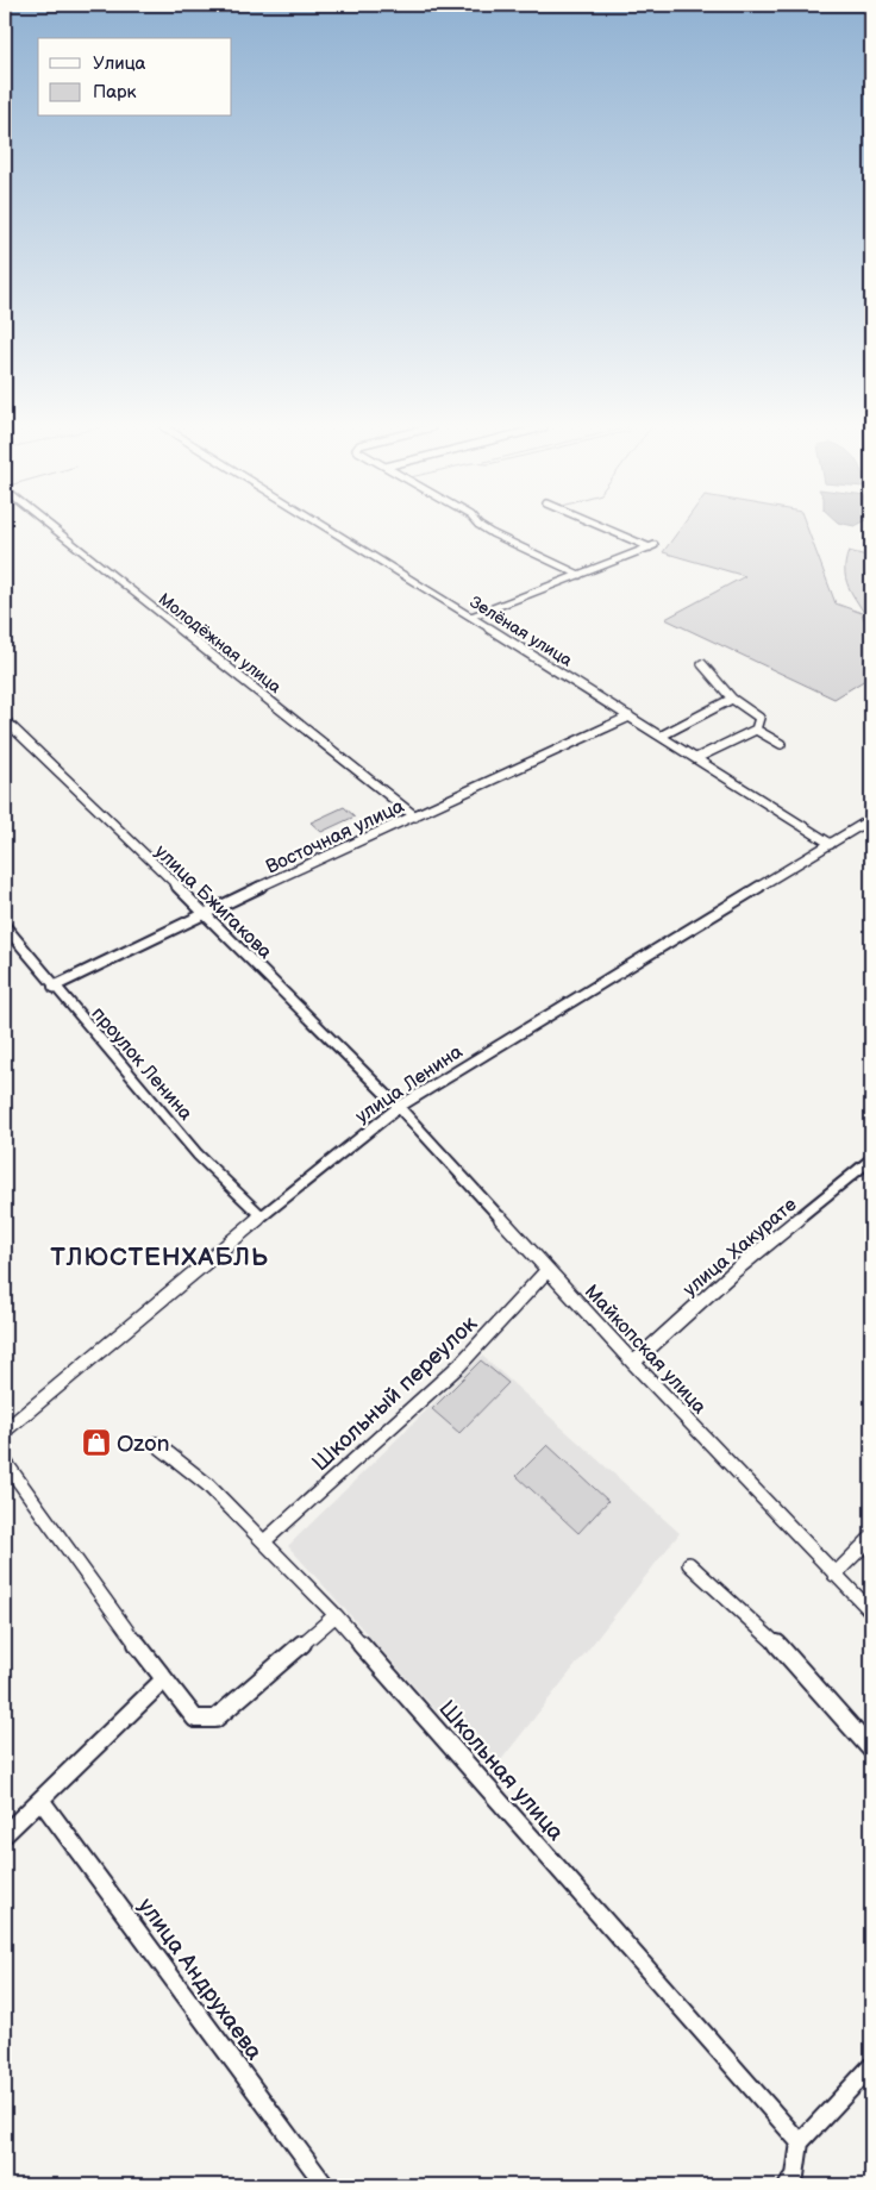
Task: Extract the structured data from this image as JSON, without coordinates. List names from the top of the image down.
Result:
{
  "streets": {
    "street": [
      "Зелёная улица",
      "Молодёжная улица",
      "Восточная улица",
      "улица Бжигакова",
      "проулок Ленина",
      "улица Ленина",
      "улица Хакурате",
      "Майкопская улица",
      "Школьный переулок",
      "Школьная улица",
      "улица Андрухаева"
    ]
  },
  "crossings": [
    ["Зелёная улица", "Восточная улица"],
    ["Зелёная улица", "улица Ленина"],
    ["Молодёжная улица", "Восточная улица"],
    ["Восточная улица", "улица Бжигакова"],
    ["Восточная улица", "проулок Ленина"],
    ["улица Бжигакова", "улица Ленина"],
    ["улица Бжигакова", "Майкопская улица"],
    ["проулок Ленина", "улица Ленина"],
    ["улица Ленина", "Майкопская улица"],
    ["улица Хакурате", "Майкопская улица"],
    ["Майкопская улица", "Школьный переулок"],
    ["Школьный переулок", "Школьная улица"]
  ],
  "districts": ["ТЛЮСТЕНХАБЛЬ"],
  "places": {
    "shop": ["Ozon"]
  },
  "legend": ["Улица", "Парк"]
}
